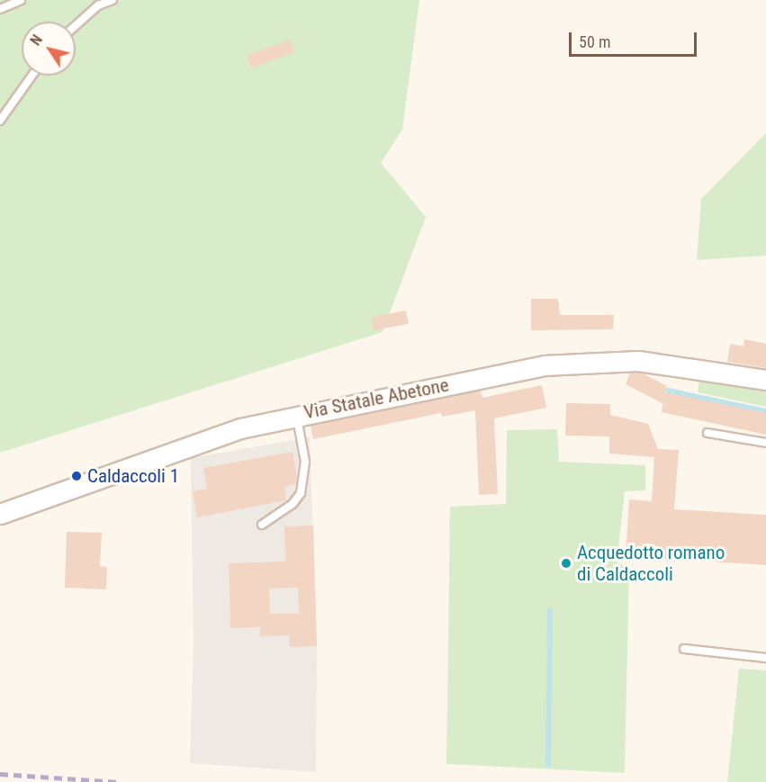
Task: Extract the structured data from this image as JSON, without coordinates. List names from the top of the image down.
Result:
{
  "streets": {
    "main road": ["Via Statale Abetone"]
  },
  "places": ["Caldaccoli 1", "Acquedotto romano di Caldaccoli"],
  "scale_bar": "50 m",
  "north": "top left"
}
